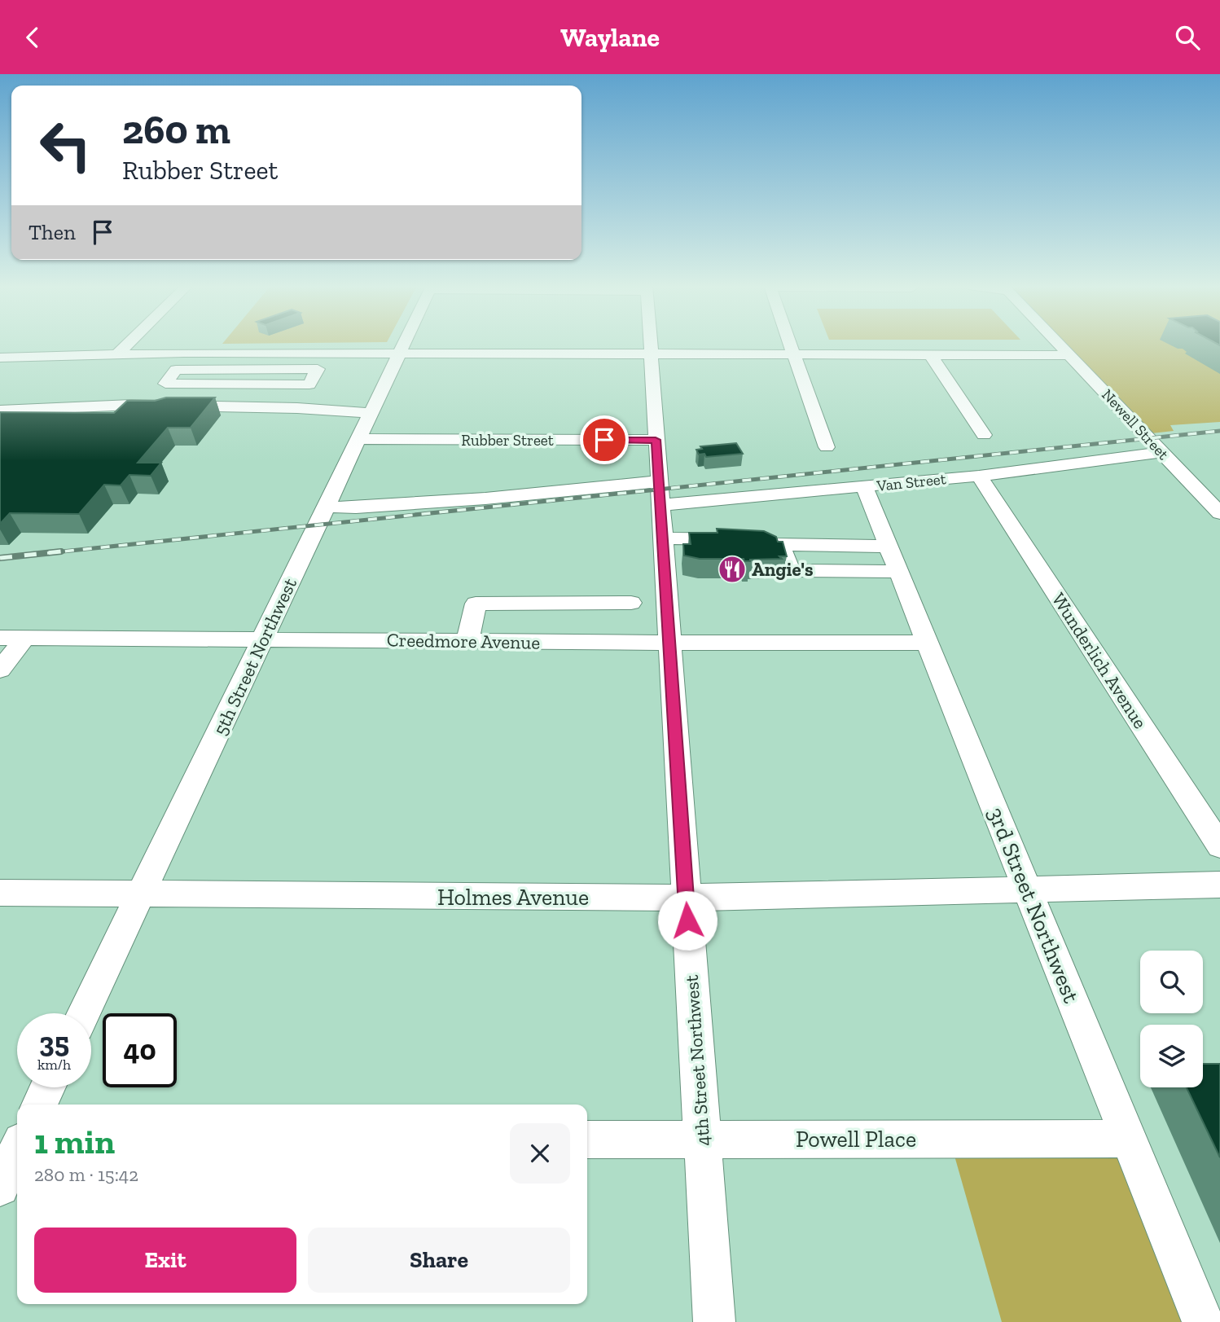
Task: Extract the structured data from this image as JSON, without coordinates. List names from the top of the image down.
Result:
{
  "streets": {
    "street": [
      "Newell Street",
      "Rubber Street",
      "Van Street",
      "Creedmore Avenue",
      "5th Street Northwest",
      "Wunderlich Avenue",
      "Holmes Avenue",
      "3rd Street Northwest",
      "4th Street Northwest",
      "Powell Place"
    ]
  },
  "crossings": [
    ["Newell Street", "Van Street"],
    ["Rubber Street", "5th Street Northwest"],
    ["Rubber Street", "4th Street Northwest"],
    ["Van Street", "5th Street Northwest"],
    ["Van Street", "Wunderlich Avenue"],
    ["Van Street", "3rd Street Northwest"],
    ["Van Street", "4th Street Northwest"],
    ["Creedmore Avenue", "5th Street Northwest"],
    ["Creedmore Avenue", "3rd Street Northwest"],
    ["Creedmore Avenue", "4th Street Northwest"],
    ["5th Street Northwest", "Holmes Avenue"],
    ["Holmes Avenue", "3rd Street Northwest"],
    ["Holmes Avenue", "4th Street Northwest"],
    ["3rd Street Northwest", "Powell Place"],
    ["4th Street Northwest", "Powell Place"]
  ],
  "places": {
    "restaurant": ["Angie's"]
  },
  "page": {
    "header": "Waylane",
    "turn": ["260 m", "Rubber Street"],
    "then": "Then",
    "speed": "35 km/h",
    "limit": "40",
    "heading": ["1 min", "280 m · 15:42"],
    "buttons": ["Exit", "Share"]
  }
}
